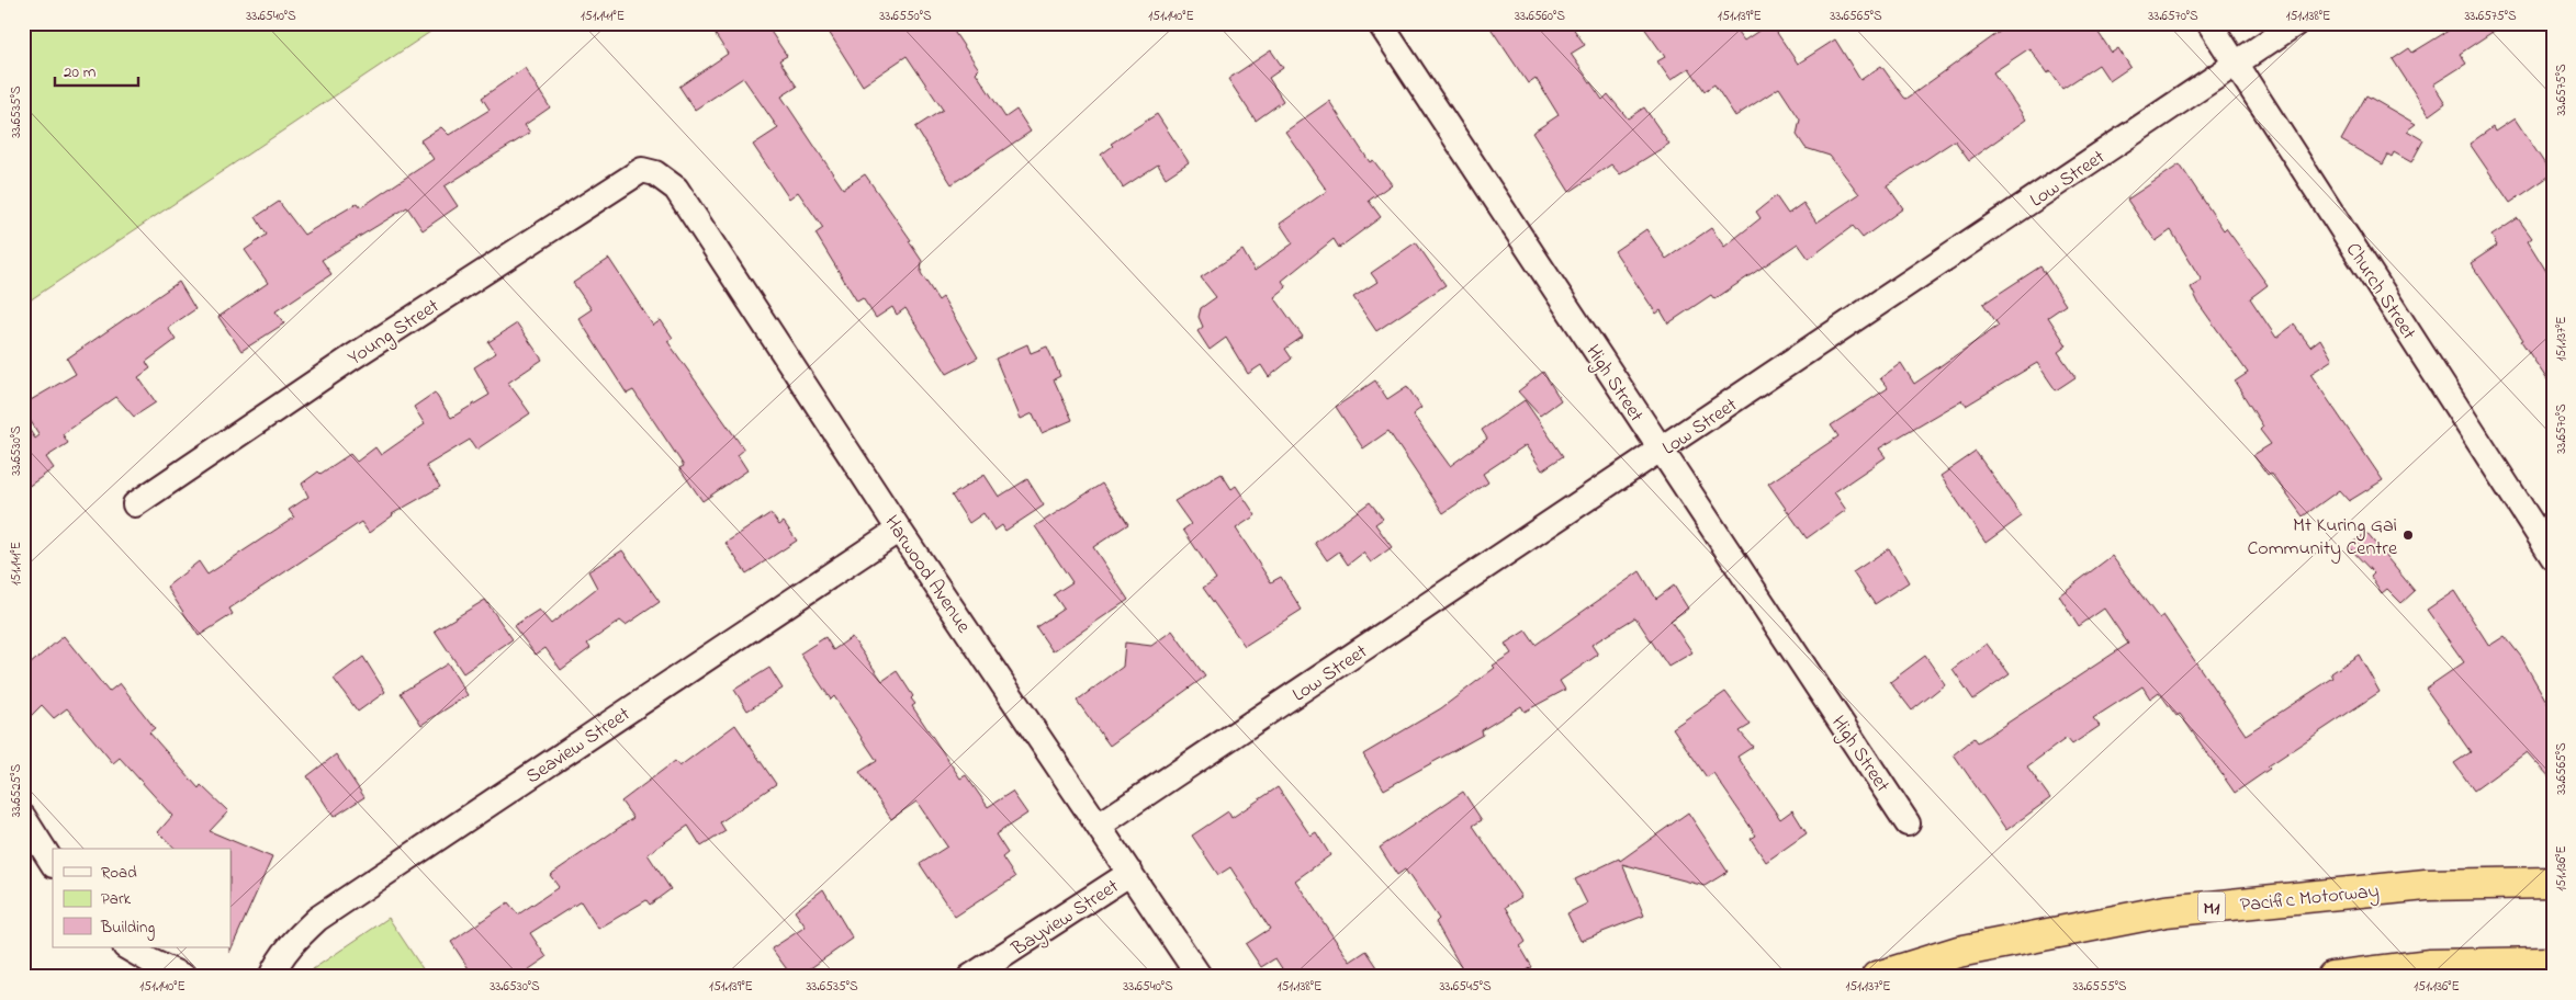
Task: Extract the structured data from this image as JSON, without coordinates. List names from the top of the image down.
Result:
{
  "streets": {
    "highway": ["Pacific Motorway", "M1"],
    "street": [
      "Low Street",
      "Church Street",
      "Young Street",
      "High Street",
      "Harwood Avenue",
      "Seaview Street",
      "Bayview Street"
    ]
  },
  "crossings": [
    ["Low Street", "Church Street"],
    ["Low Street", "High Street"],
    ["Low Street", "Harwood Avenue"],
    ["Young Street", "Harwood Avenue"],
    ["Harwood Avenue", "Seaview Street"],
    ["Harwood Avenue", "Bayview Street"]
  ],
  "places": ["Mt Kuring Gai Community Centre"],
  "legend": ["Road", "Park", "Building"],
  "scale_bar": "20 m",
  "coordinates": [
    "33.6540°S",
    "151.141°E",
    "33.6550°S",
    "151.140°E",
    "33.6560°S",
    "151.139°E",
    "33.6565°S",
    "33.6570°S",
    "151.138°E",
    "33.6575°S",
    "33.6535°S",
    "151.137°E",
    "33.6530°S",
    "33.6525°S",
    "151.136°E",
    "33.6545°S",
    "33.6555°S"
  ]
}
